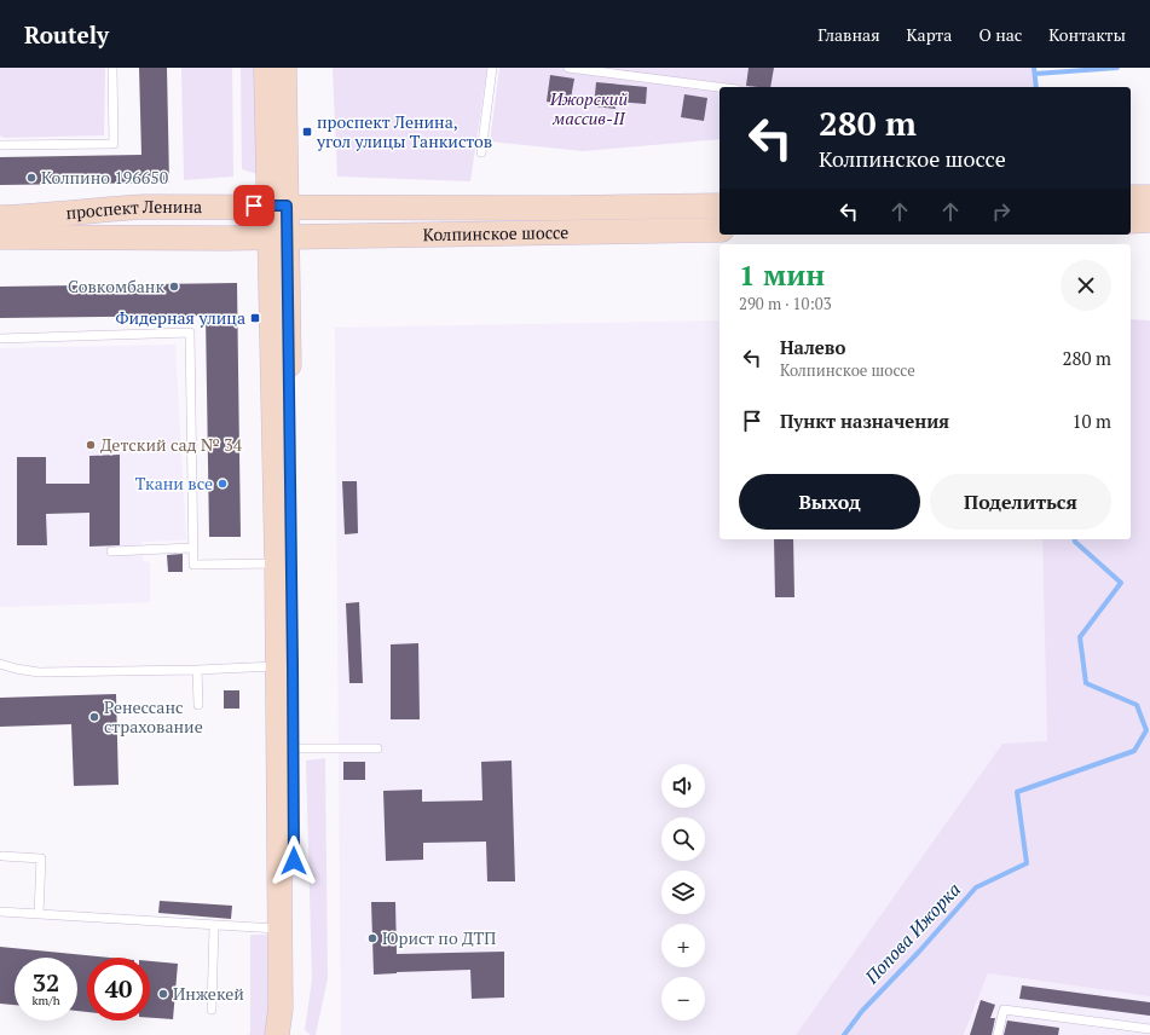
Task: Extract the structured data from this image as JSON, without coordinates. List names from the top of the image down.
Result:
{
  "streets": {
    "main road": ["проспект Ленина", "Колпинское шоссе"]
  },
  "crossings": [
    ["проспект Ленина", "Колпинское шоссе"]
  ],
  "water": ["Попова Ижорка"],
  "parks": ["Ижорский массив-II"],
  "places": {
    "transit": ["проспект Ленина, угол улицы Танкистов", "Фидерная улица"],
    "other": [
      "Колпино 196650",
      "Совкомбанк",
      "Детский сад № 34",
      "Ткани все",
      "Ренессанс страхование",
      "Юрист по ДТП",
      "Инжекей"
    ]
  },
  "page": {
    "header": "Routely",
    "nav": [
      "Главная",
      "Карта",
      "О нас",
      "Контакты"
    ],
    "turn": ["280 m", "Колпинское шоссе"],
    "heading": ["1 мин", "290 m · 10:03"],
    "list": [
      {
        "name": "Налево",
        "note": "Колпинское шоссе",
        "value": "280 m"
      },
      {
        "name": "Пункт назначения",
        "value": "10 m"
      }
    ],
    "buttons": ["Выход", "Поделиться"],
    "map_buttons": ["+", "−"],
    "speed": "32 km/h",
    "limit": "40"
  }
}
